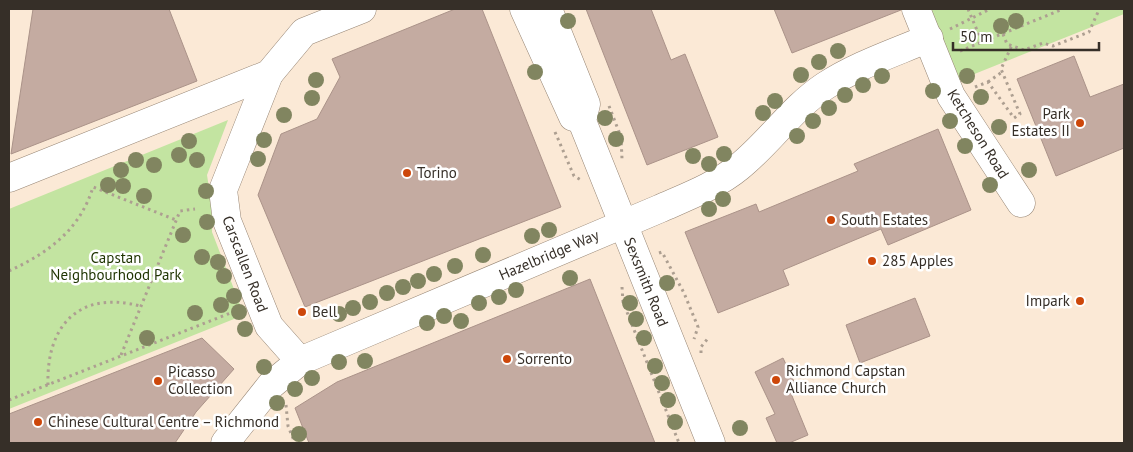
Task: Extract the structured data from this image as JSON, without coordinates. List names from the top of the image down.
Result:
{
  "streets": {
    "street": [
      "Ketcheson Road",
      "Hazelbridge Way",
      "Carscallen Road",
      "Sexsmith Road"
    ]
  },
  "crossings": [
    ["Ketcheson Road", "Hazelbridge Way"],
    ["Hazelbridge Way", "Carscallen Road"],
    ["Hazelbridge Way", "Sexsmith Road"]
  ],
  "parks": ["Capstan Neighbourhood Park"],
  "places": [
    "Park Estates II",
    "Torino",
    "South Estates",
    "285 Apples",
    "Impark",
    "Bell",
    "Sorrento",
    "Richmond Capstan Alliance Church",
    "Picasso Collection",
    "Chinese Cultural Centre – Richmond"
  ],
  "scale_bar": "50 m"
}
